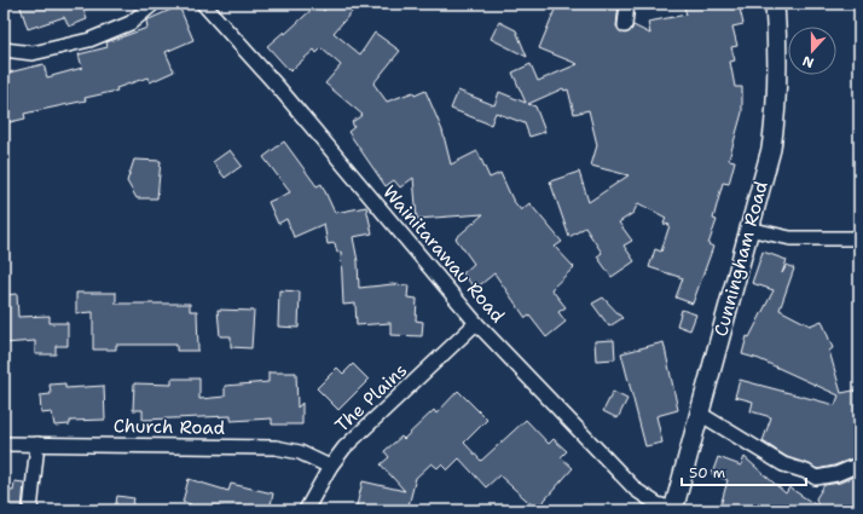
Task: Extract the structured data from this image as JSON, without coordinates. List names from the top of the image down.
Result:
{
  "streets": {
    "main road": ["Cunningham Road"],
    "street": ["Wainitarawau Road", "The Plains", "Church Road"]
  },
  "crossings": [
    ["Wainitarawau Road", "Cunningham Road"],
    ["Wainitarawau Road", "The Plains"],
    ["The Plains", "Church Road"]
  ],
  "scale_bar": "50 m",
  "north": "bottom"
}
